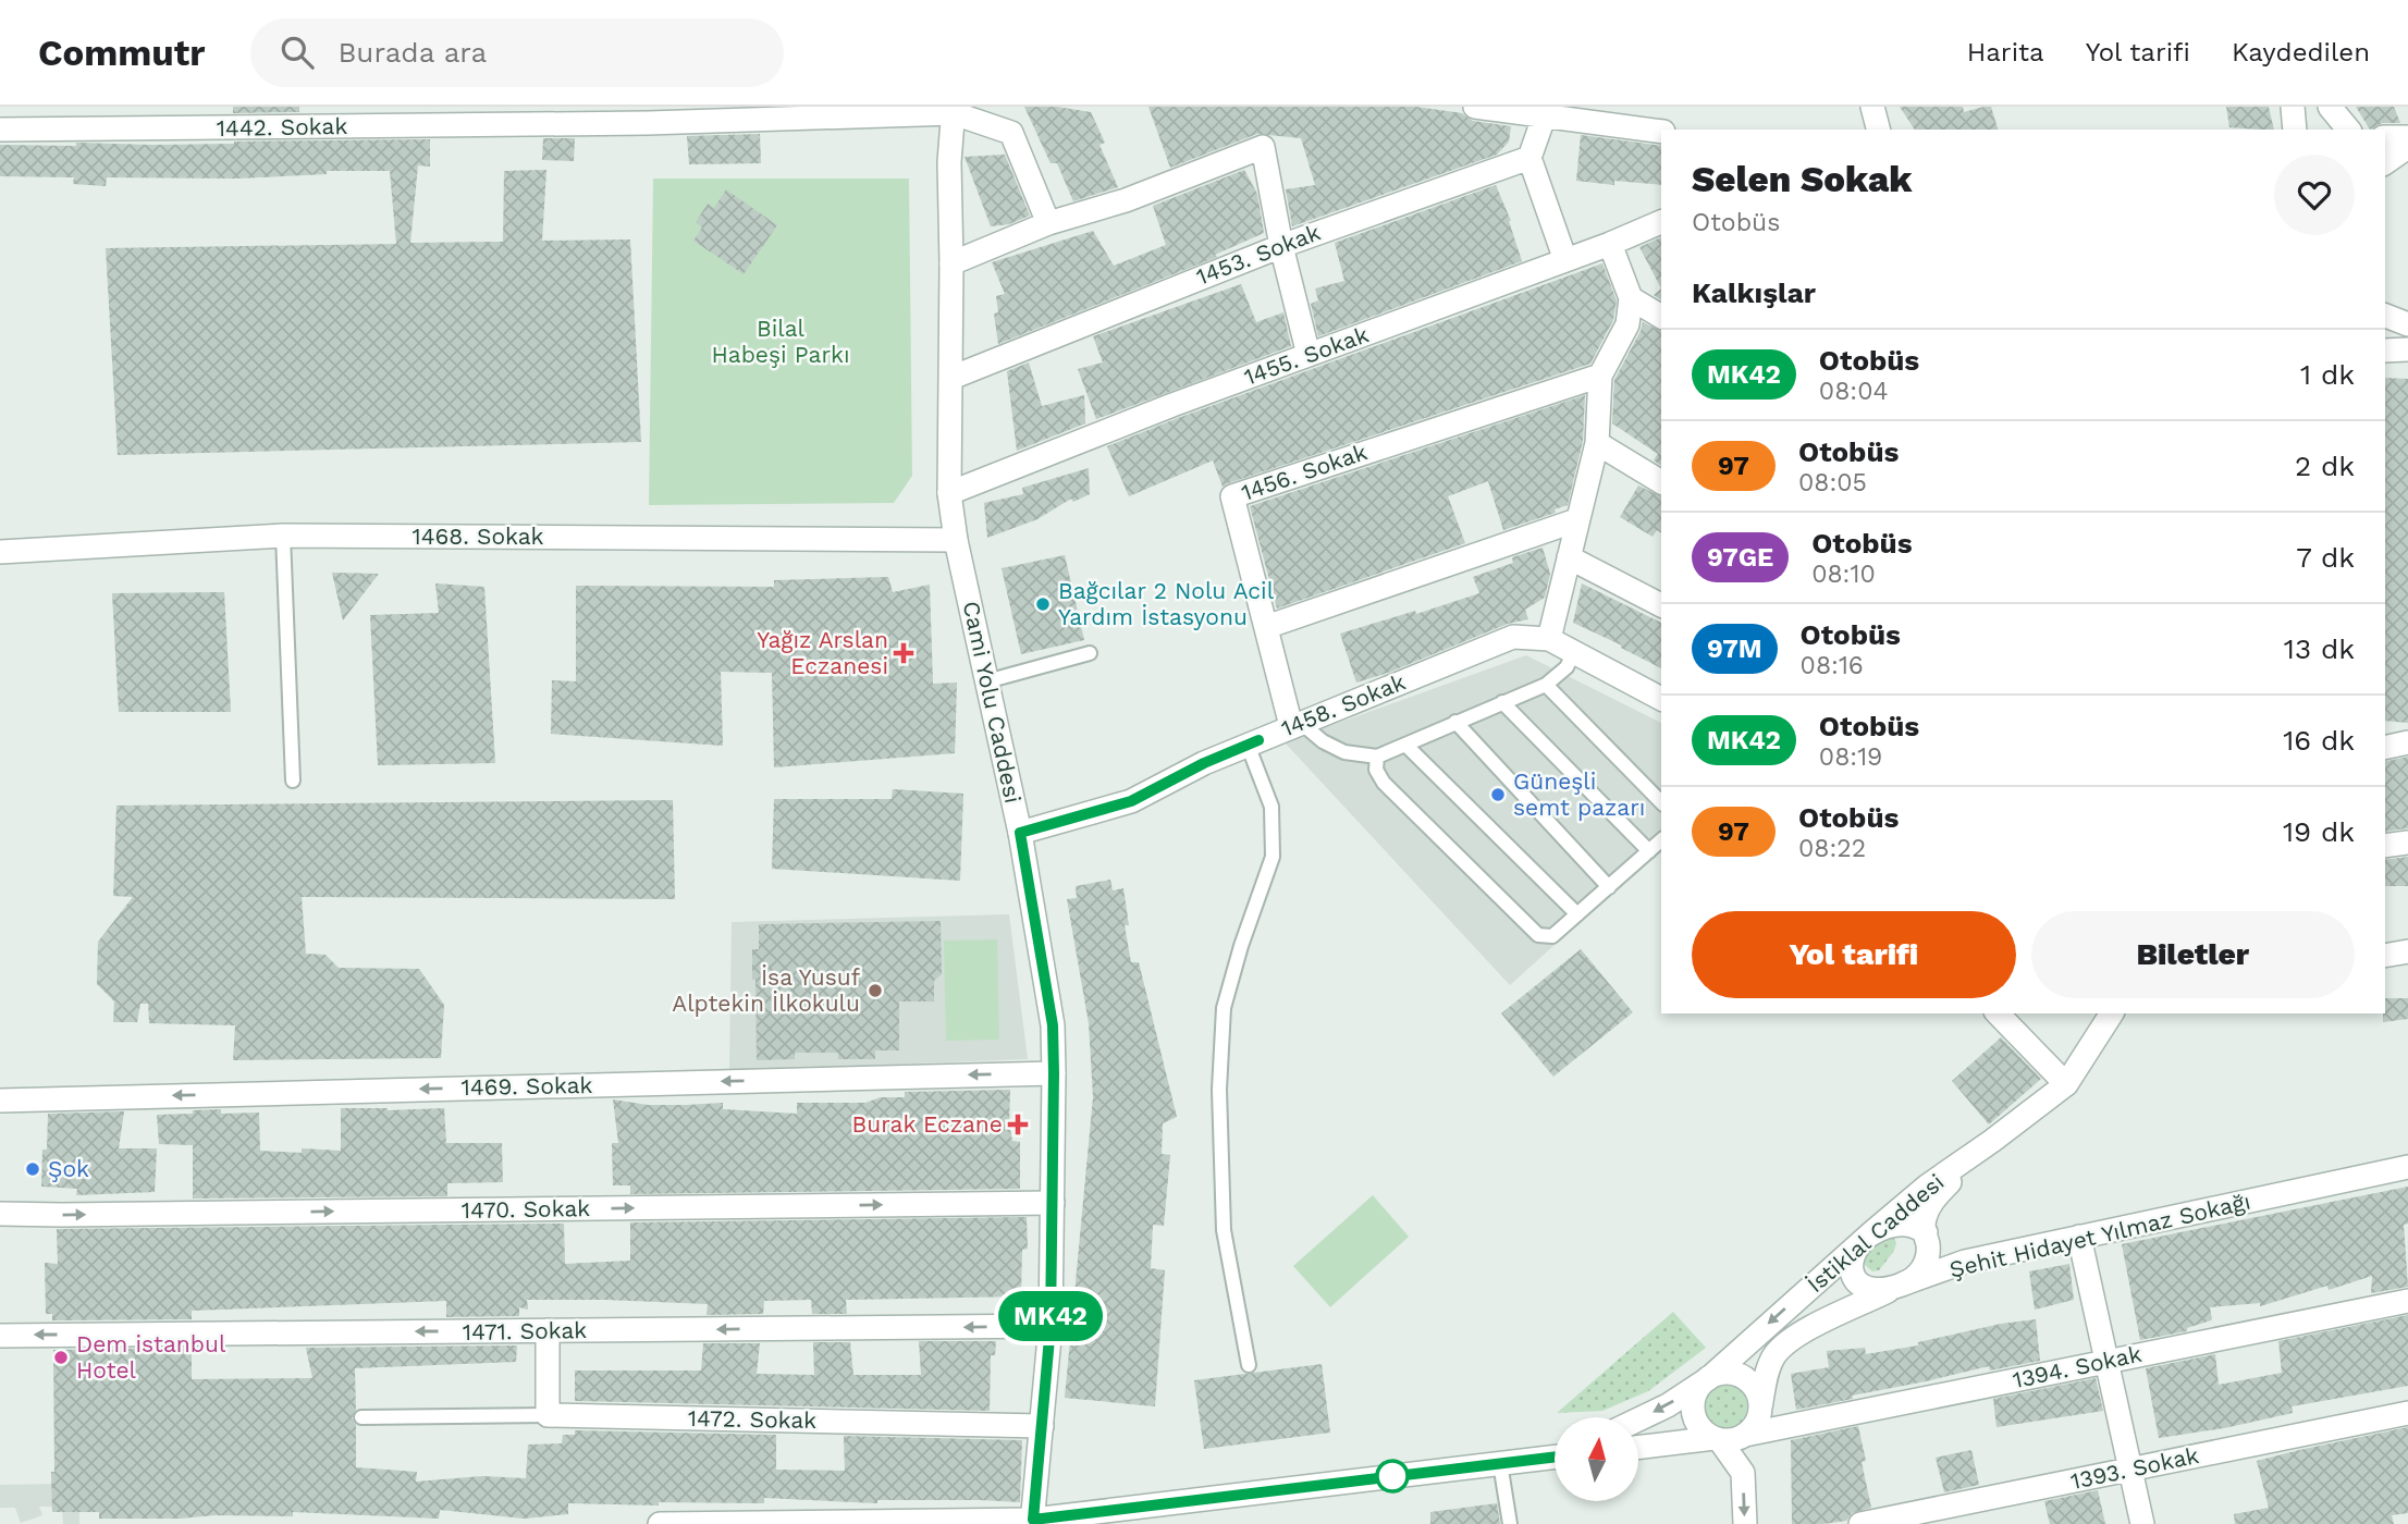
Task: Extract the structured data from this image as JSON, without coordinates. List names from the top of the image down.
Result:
{
  "streets": {
    "street": [
      "1442. Sokak",
      "1453. Sokak",
      "1455. Sokak",
      "1456. Sokak",
      "1468. Sokak",
      "Cami Yolu Caddesi",
      "1458. Sokak",
      "1469. Sokak",
      "1470. Sokak",
      "İstiklal Caddesi",
      "Şehit Hidayet Yılmaz Sokağı",
      "1471. Sokak",
      "1394. Sokak",
      "1472. Sokak",
      "1393. Sokak"
    ]
  },
  "crossings": [
    ["1442. Sokak", "Cami Yolu Caddesi"],
    ["1453. Sokak", "Cami Yolu Caddesi"],
    ["1455. Sokak", "Cami Yolu Caddesi"],
    ["1456. Sokak", "1458. Sokak"],
    ["1468. Sokak", "Cami Yolu Caddesi"],
    ["Cami Yolu Caddesi", "1458. Sokak"],
    ["Cami Yolu Caddesi", "1469. Sokak"],
    ["Cami Yolu Caddesi", "1470. Sokak"],
    ["Cami Yolu Caddesi", "1471. Sokak"],
    ["Cami Yolu Caddesi", "1472. Sokak"],
    ["İstiklal Caddesi", "Şehit Hidayet Yılmaz Sokağı"],
    ["İstiklal Caddesi", "1394. Sokak"],
    ["Şehit Hidayet Yılmaz Sokağı", "1394. Sokak"]
  ],
  "one_way": ["1469. Sokak", "1470. Sokak", "İstiklal Caddesi"],
  "parks": ["Bilal Habeşi Parkı"],
  "places": {
    "other": [
      "Bağcılar 2 Nolu Acil Yardım İstasyonu",
      "Güneşli semt pazarı",
      "İsa Yusuf Alptekin İlkokulu",
      "Şok",
      "Dem istanbul Hotel"
    ],
    "health": ["Yağız Arslan Eczanesi", "Burak Eczane"]
  },
  "lines": ["bus line MK42"],
  "north": "top",
  "page": {
    "header": "Commutr",
    "search": "Burada ara",
    "nav": ["Harita", "Yol tarifi", "Kaydedilen"],
    "on_map": "MK42",
    "heading": [
      ["Selen Sokak", "Otobüs"],
      "Kalkışlar"
    ],
    "list": [
      {
        "mark": "MK42",
        "name": "Otobüs",
        "note": "08:04",
        "value": "1 dk"
      },
      {
        "mark": "97",
        "name": "Otobüs",
        "note": "08:05",
        "value": "2 dk"
      },
      {
        "mark": "97GE",
        "name": "Otobüs",
        "note": "08:10",
        "value": "7 dk"
      },
      {
        "mark": "97M",
        "name": "Otobüs",
        "note": "08:16",
        "value": "13 dk"
      },
      {
        "mark": "MK42",
        "name": "Otobüs",
        "note": "08:19",
        "value": "16 dk"
      },
      {
        "mark": "97",
        "name": "Otobüs",
        "note": "08:22",
        "value": "19 dk"
      }
    ],
    "buttons": ["Yol tarifi", "Biletler"]
  }
}
